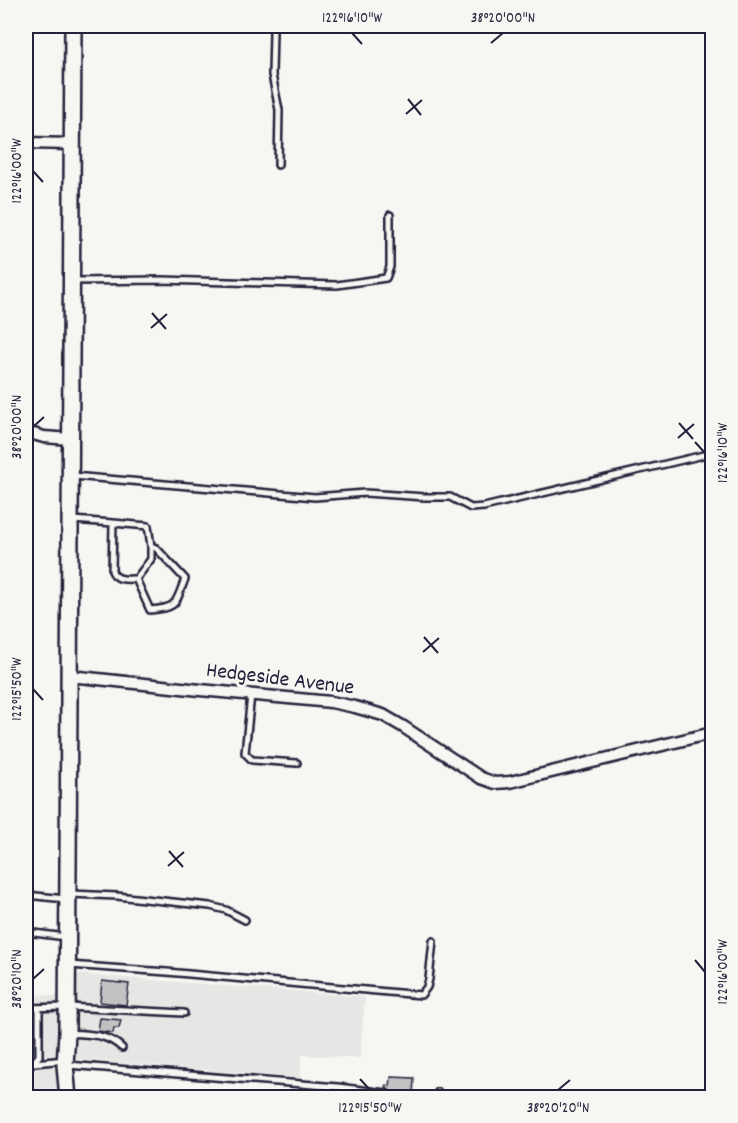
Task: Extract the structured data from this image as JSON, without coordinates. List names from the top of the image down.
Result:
{
  "streets": {
    "street": ["Hedgeside Avenue"]
  },
  "coordinates": [
    "122°16'10\"W",
    "38°20'00\"N",
    "122°16'00\"W",
    "122°15'50\"W",
    "38°20'10\"N",
    "38°20'20\"N"
  ]
}
